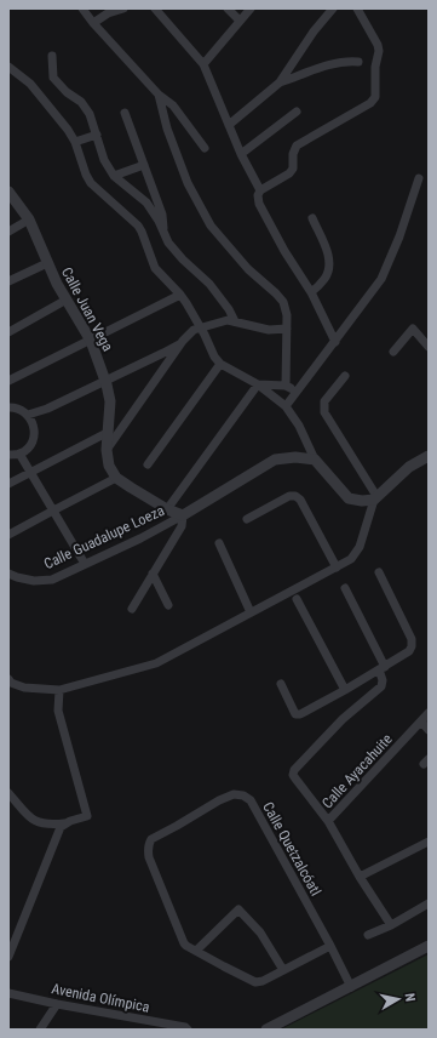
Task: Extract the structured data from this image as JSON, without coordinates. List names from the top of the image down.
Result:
{
  "streets": {
    "street": [
      "Calle Juan Vega",
      "Calle Guadalupe Loeza",
      "Calle Ayacahuite",
      "Calle Quetzalcóatl",
      "Avenida Olímpica"
    ]
  },
  "north": "right"
}
